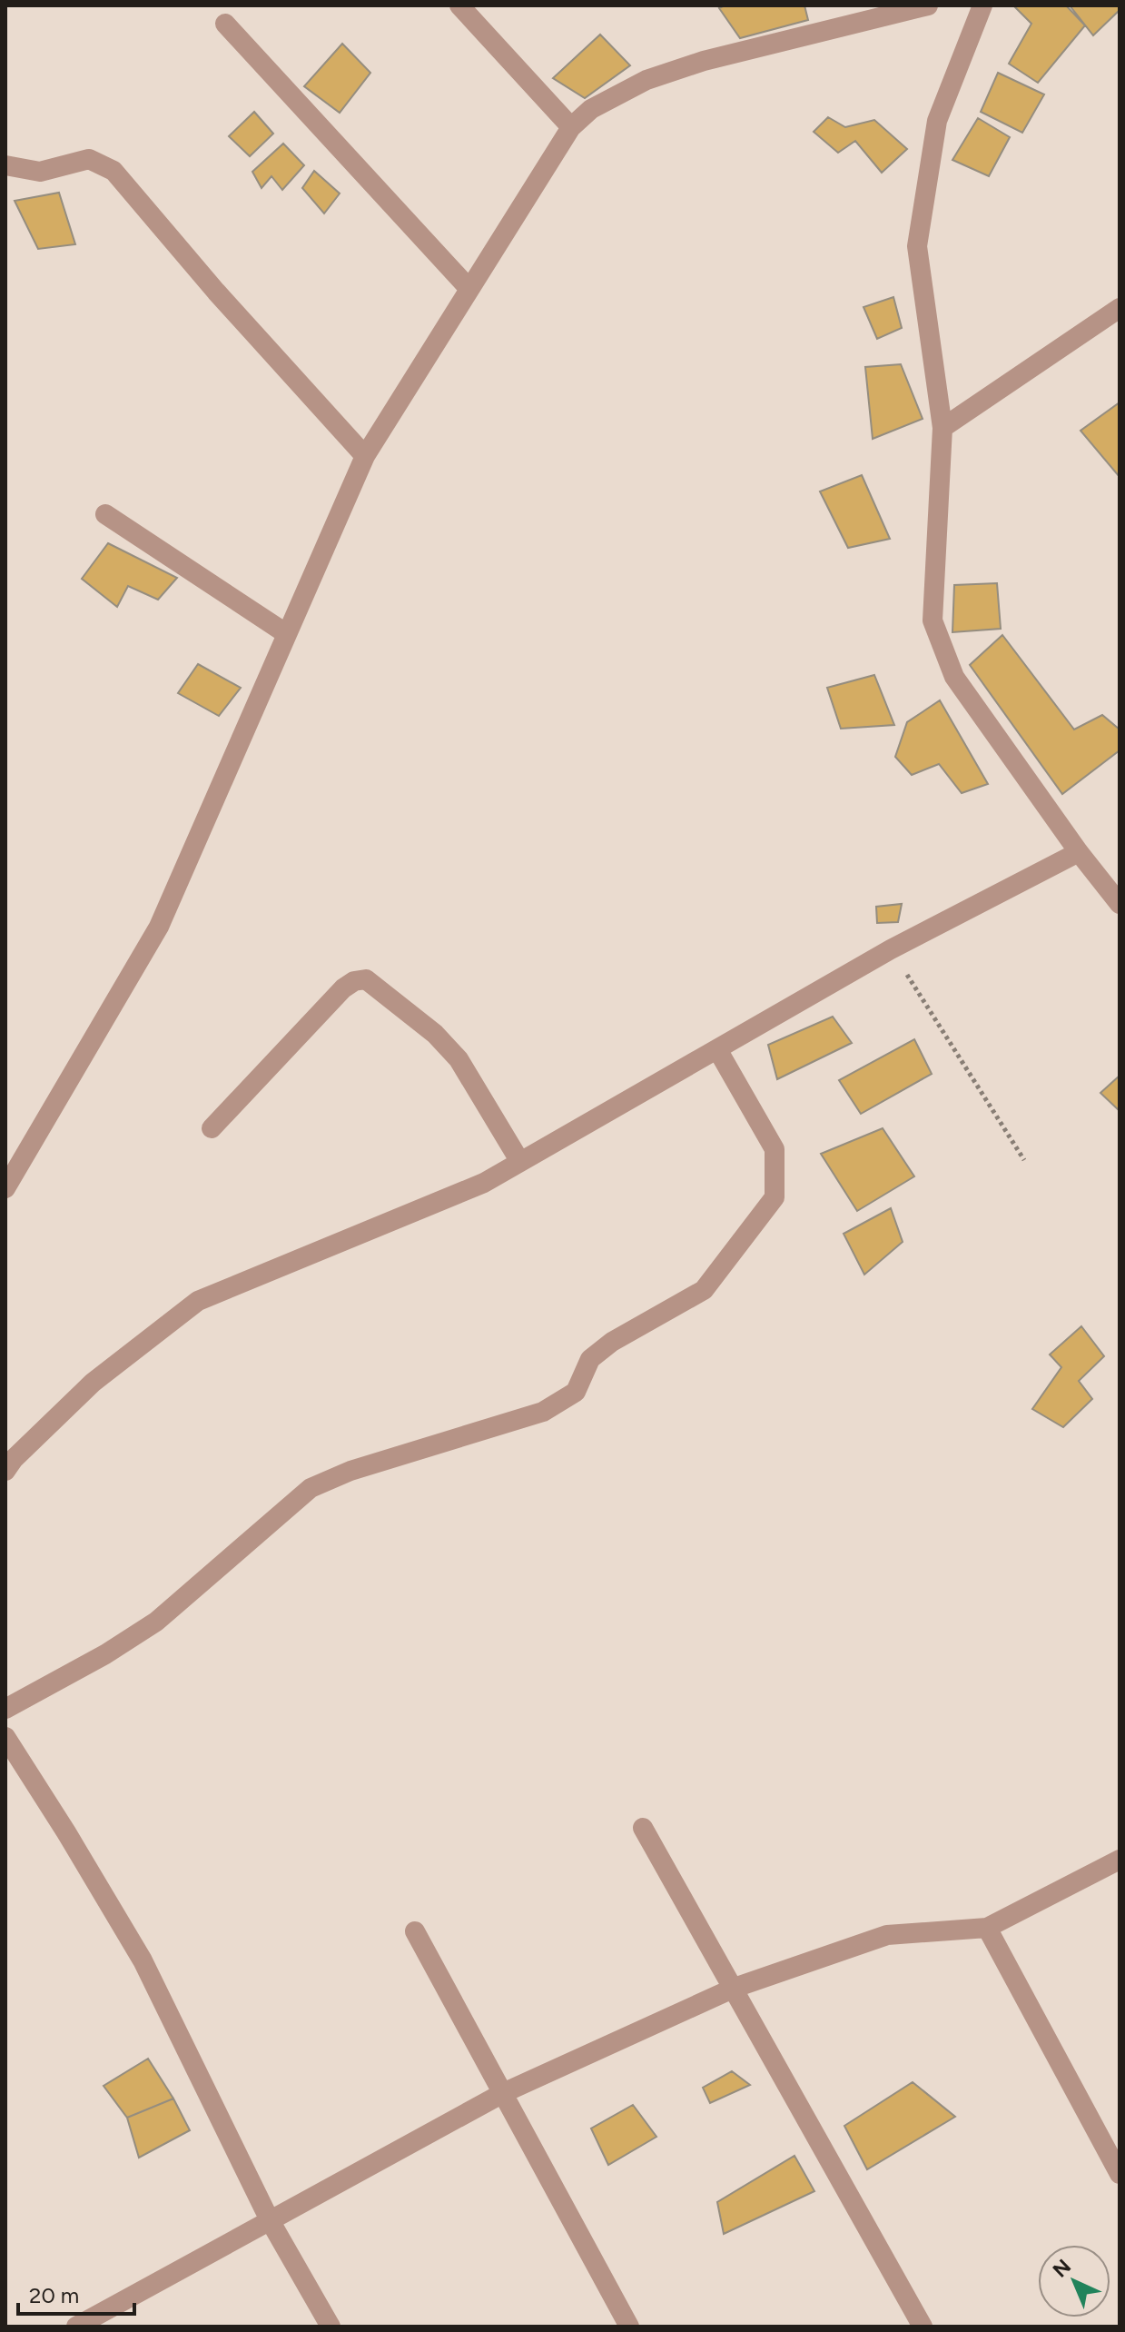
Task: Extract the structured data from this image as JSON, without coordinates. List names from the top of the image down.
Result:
{
  "scale_bar": "20 m",
  "north": "top left"
}
